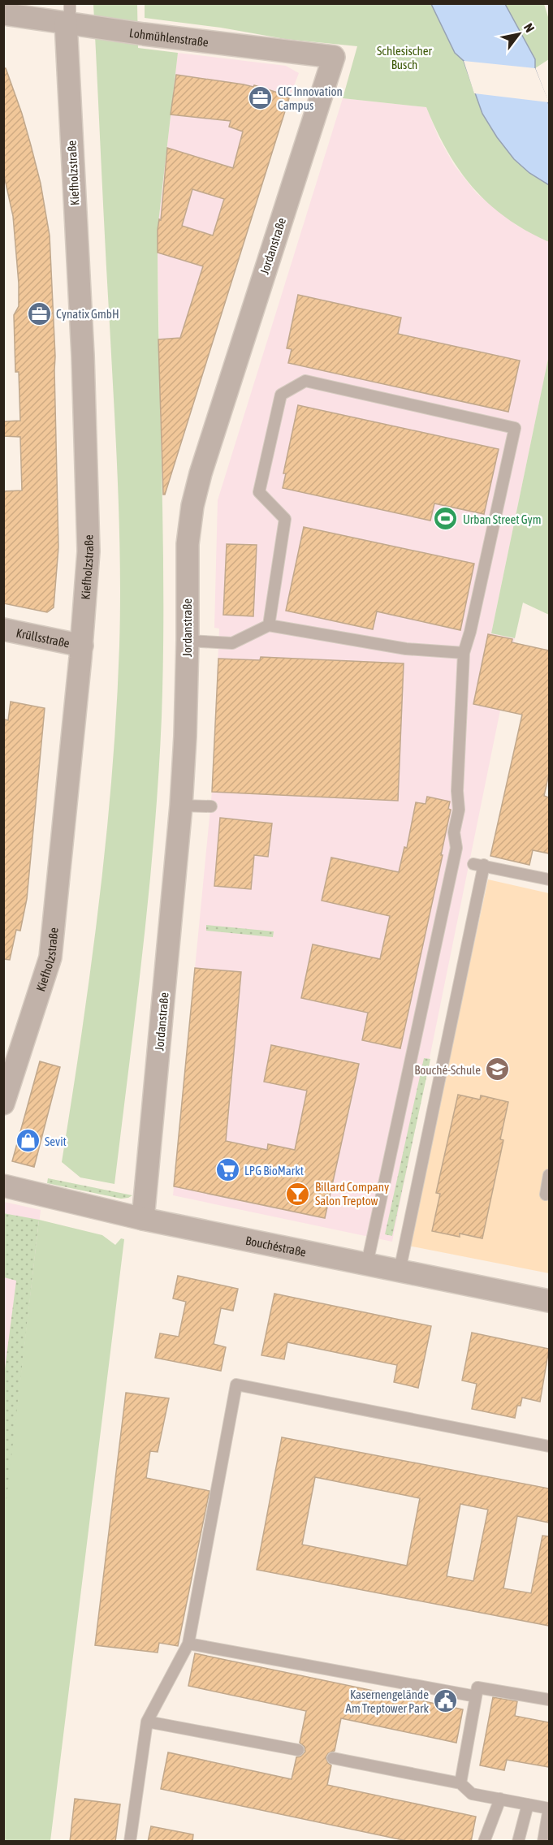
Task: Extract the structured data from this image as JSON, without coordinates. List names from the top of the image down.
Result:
{
  "streets": {
    "street": [
      "Lohmühlenstraße",
      "Kiefholzstraße",
      "Jordanstraße",
      "Krüllsstraße",
      "Bouchéstraße"
    ]
  },
  "crossings": [
    ["Lohmühlenstraße", "Kiefholzstraße"],
    ["Lohmühlenstraße", "Jordanstraße"],
    ["Kiefholzstraße", "Krüllsstraße"],
    ["Jordanstraße", "Bouchéstraße"]
  ],
  "parks": ["Schlesischer Busch"],
  "places": {
    "office": ["CIC Innovation Campus", "Cynatix GmbH"],
    "sports": ["Urban Street Gym"],
    "school or university": ["Bouché-Schule"],
    "shop": ["Sevit"],
    "supermarket": ["LPG BioMarkt"],
    "bar": ["Billard Company Salon Treptow"],
    "public building": ["Kasernengelände Am Treptower Park"]
  },
  "north": "top right"
}
